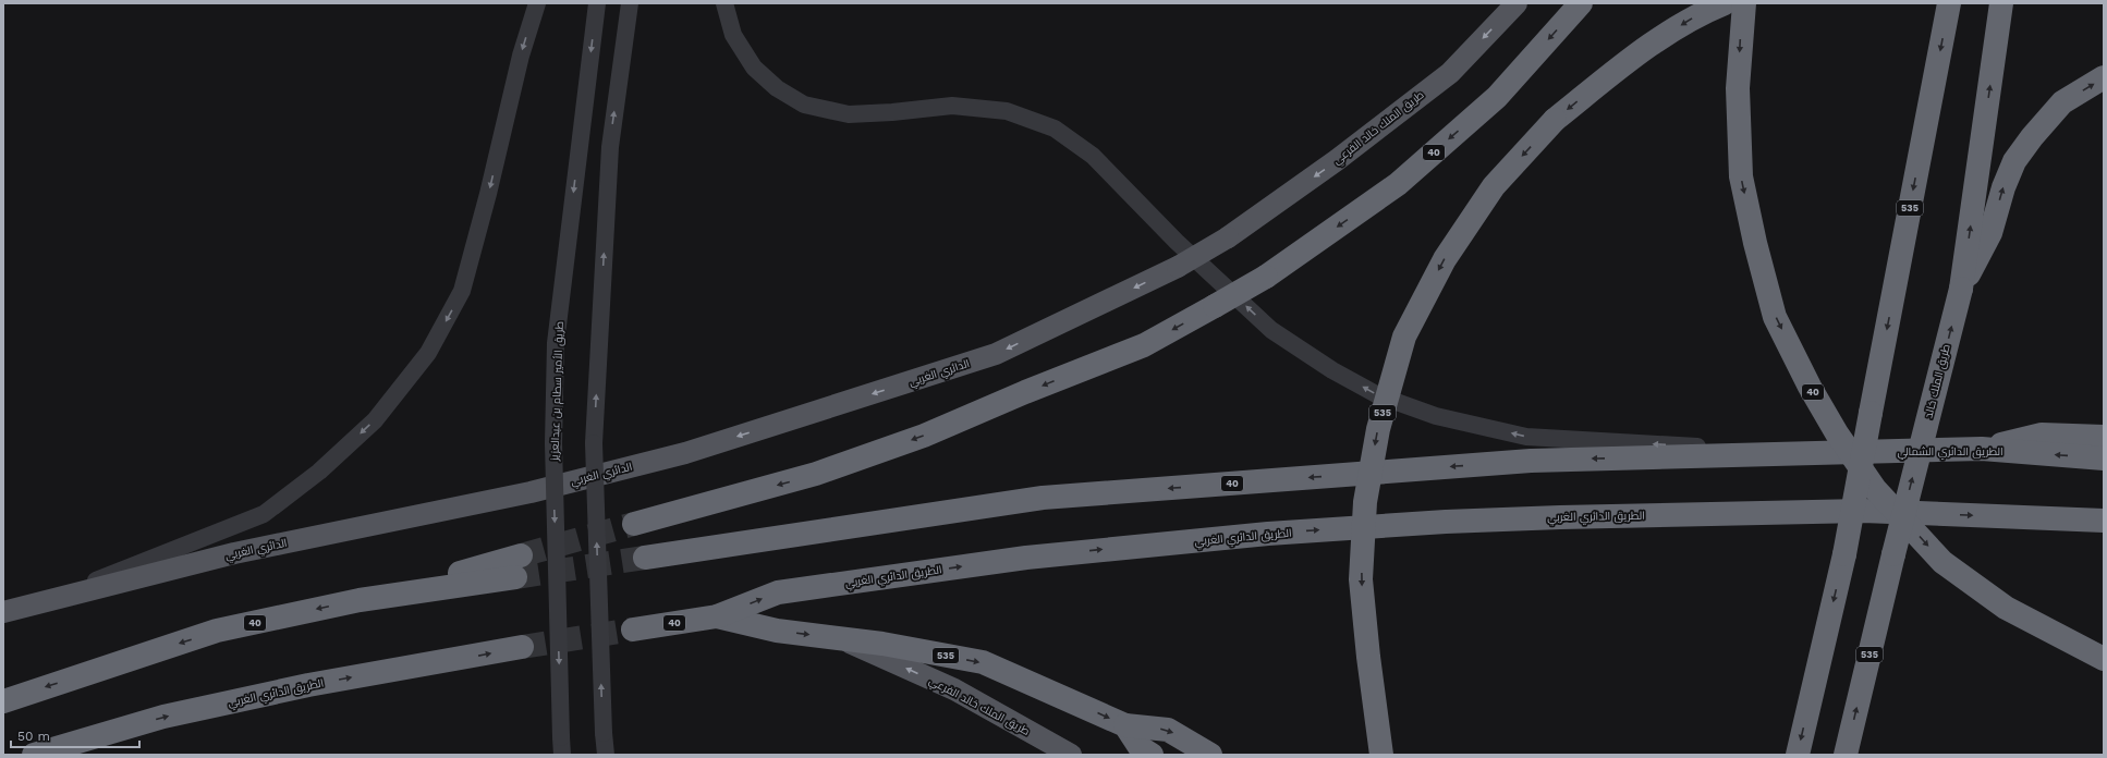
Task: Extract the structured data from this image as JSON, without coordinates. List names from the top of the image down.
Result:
{
  "streets": {
    "highway": [
      "40",
      "535",
      "طريق الملك خالد",
      "الطريق الدائري الشمالي",
      "الطريق الدائري الغربي"
    ],
    "main road": ["طريق الملك خالد الفرعي", "الدائري الغربي"],
    "street": ["طريق الأمير سطام بن عبدالعزيز"]
  },
  "crossings": [
    ["طريق الملك خالد الفرعي", "535"],
    ["طريق الملك خالد الفرعي", "الدائري الغربي"],
    ["40", "الطريق الدائري الشمالي"],
    ["535", "الطريق الدائري الغربي"]
  ],
  "one_way": ["طريق الملك خالد الفرعي", "الدائري الغربي"],
  "scale_bar": "50 m"
}
